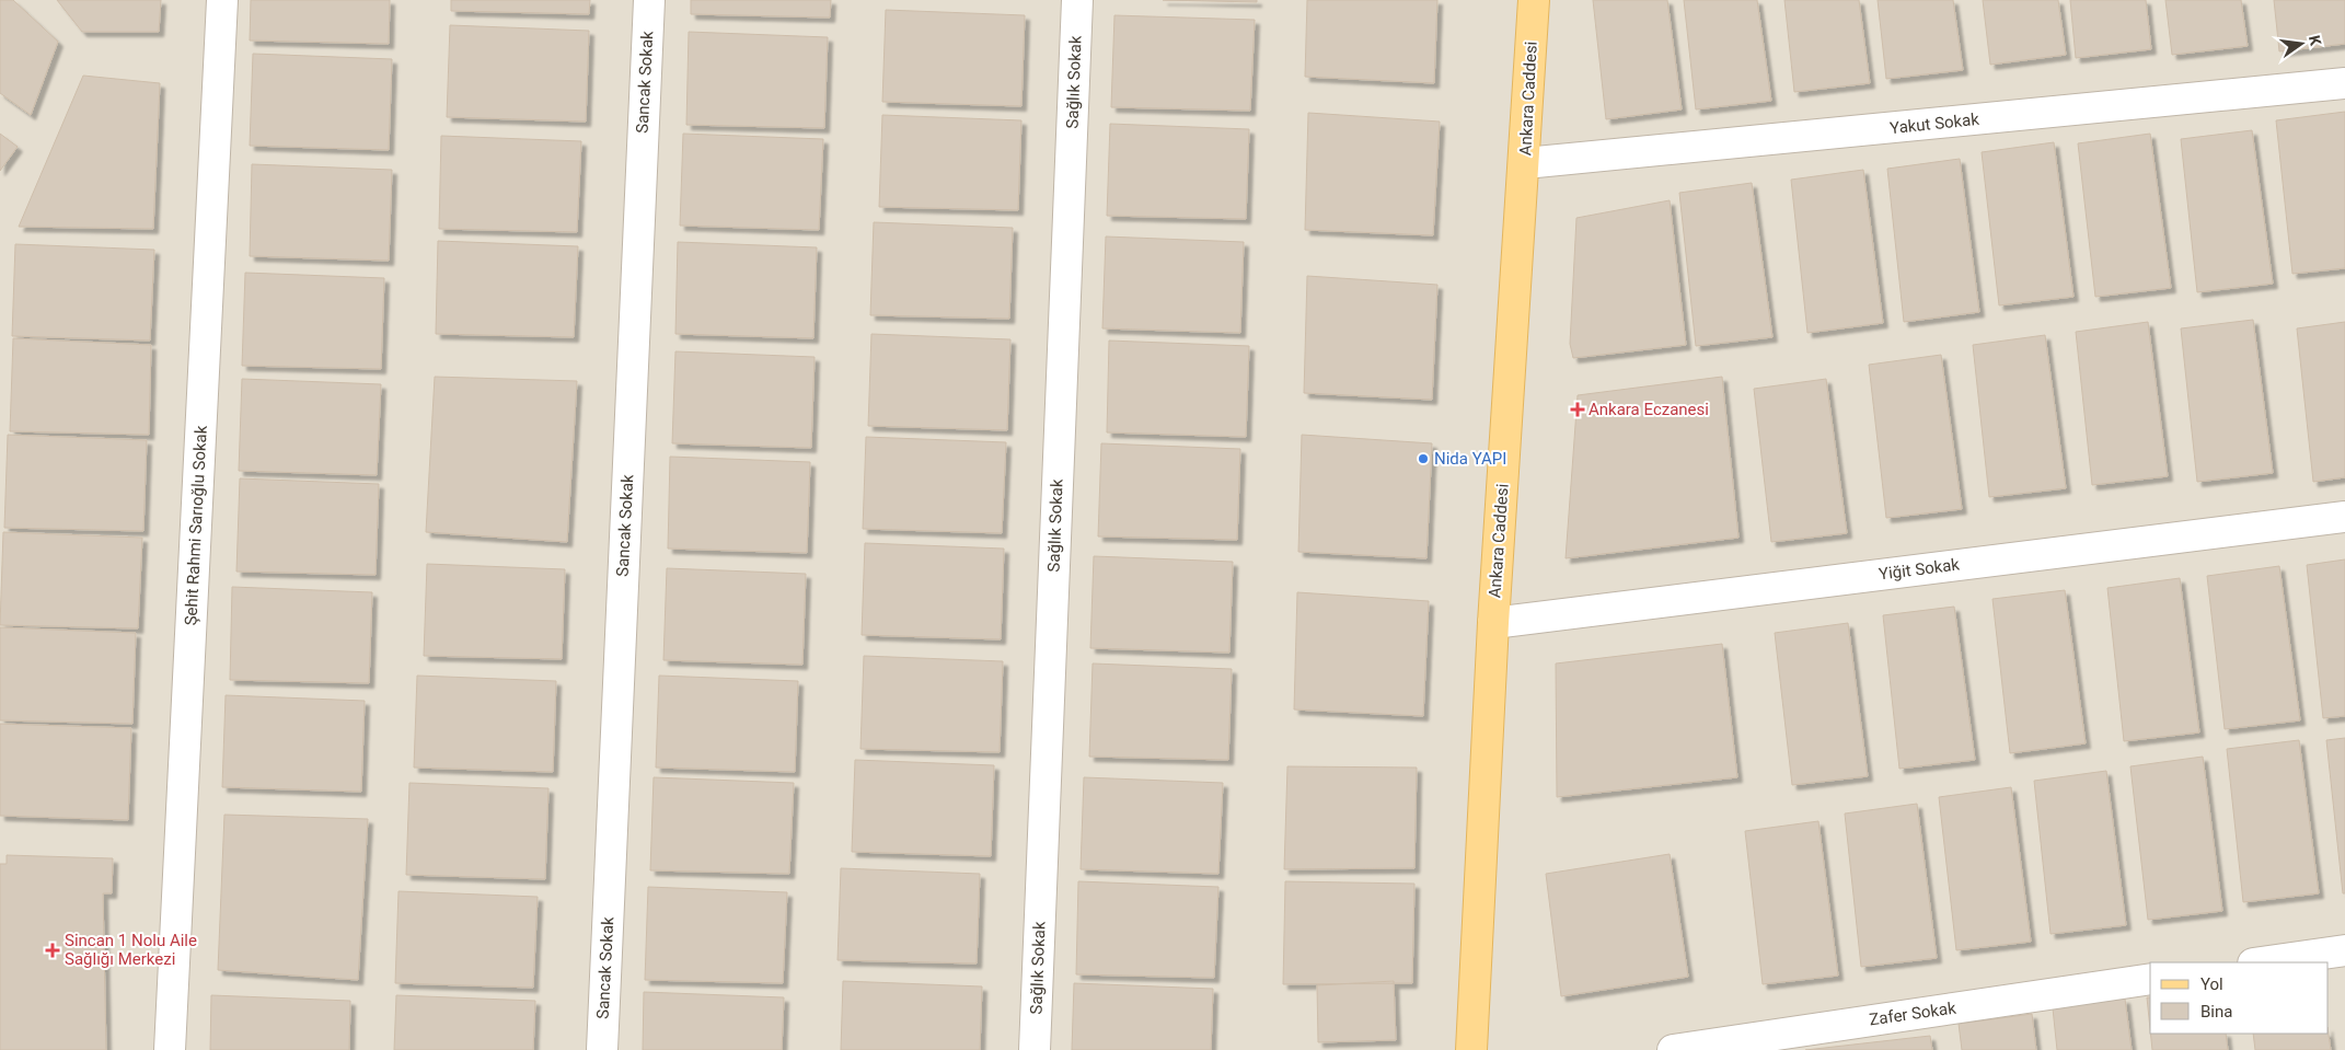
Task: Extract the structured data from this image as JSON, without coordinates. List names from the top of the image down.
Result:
{
  "streets": {
    "main road": ["Ankara Caddesi"],
    "street": [
      "Sancak Sokak",
      "Sağlık Sokak",
      "Yakut Sokak",
      "Şehit Rahmi Sarıoğlu Sokak",
      "Yiğit Sokak",
      "Zafer Sokak"
    ]
  },
  "crossings": [
    ["Ankara Caddesi", "Yakut Sokak"],
    ["Ankara Caddesi", "Yiğit Sokak"]
  ],
  "places": {
    "health": ["Ankara Eczanesi", "Sincan 1 Nolu Aile Sağlığı Merkezi"],
    "other": ["Nida YAPI"]
  },
  "legend": ["Yol", "Bina"],
  "north": "right"
}
